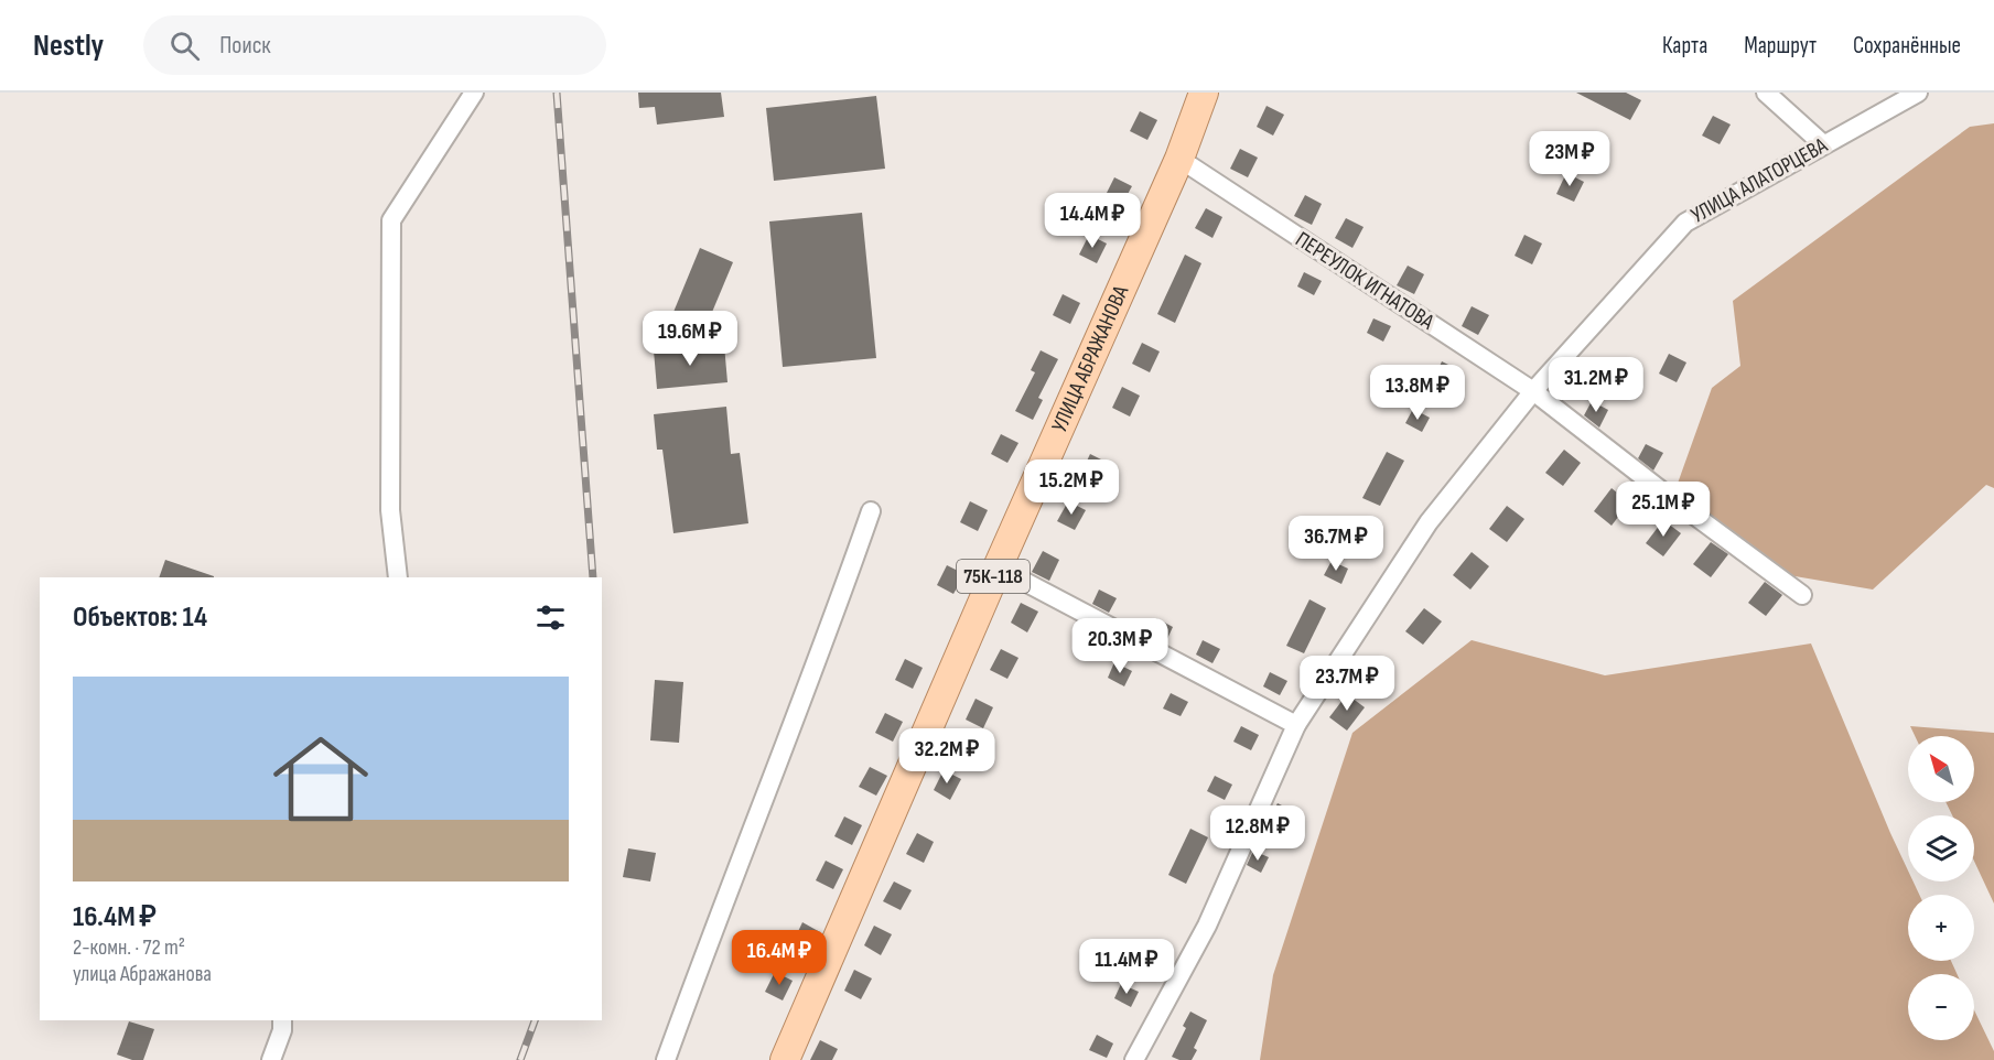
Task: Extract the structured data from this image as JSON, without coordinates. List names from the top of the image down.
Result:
{
  "streets": {
    "main road": ["УЛИЦА АБРАЖАНОВА", "75К-118"],
    "street": ["УЛИЦА АЛАТОРЦЕВА", "ПЕРЕУЛОК ИГНАТОВА"]
  },
  "crossings": [
    ["УЛИЦА АЛАТОРЦЕВА", "ПЕРЕУЛОК ИГНАТОВА"],
    ["ПЕРЕУЛОК ИГНАТОВА", "УЛИЦА АБРАЖАНОВА"]
  ],
  "north": "top left",
  "page": {
    "header": "Nestly",
    "search": "Поиск",
    "nav": ["Карта", "Маршрут", "Сохранённые"],
    "price": [
      "23M ₽",
      "14.4M ₽",
      "19.6M ₽",
      "31.2M ₽",
      "13.8M ₽",
      "15.2M ₽",
      "25.1M ₽",
      "36.7M ₽",
      "20.3M ₽",
      "23.7M ₽",
      "32.2M ₽",
      "12.8M ₽",
      "16.4M ₽",
      "11.4M ₽"
    ],
    "heading": "Объектов: 14",
    "list": [
      {
        "name": "16.4M ₽",
        "note": "2-комн. · 72 m² · улица Абражанова"
      }
    ],
    "map_buttons": ["+", "−"]
  }
}
